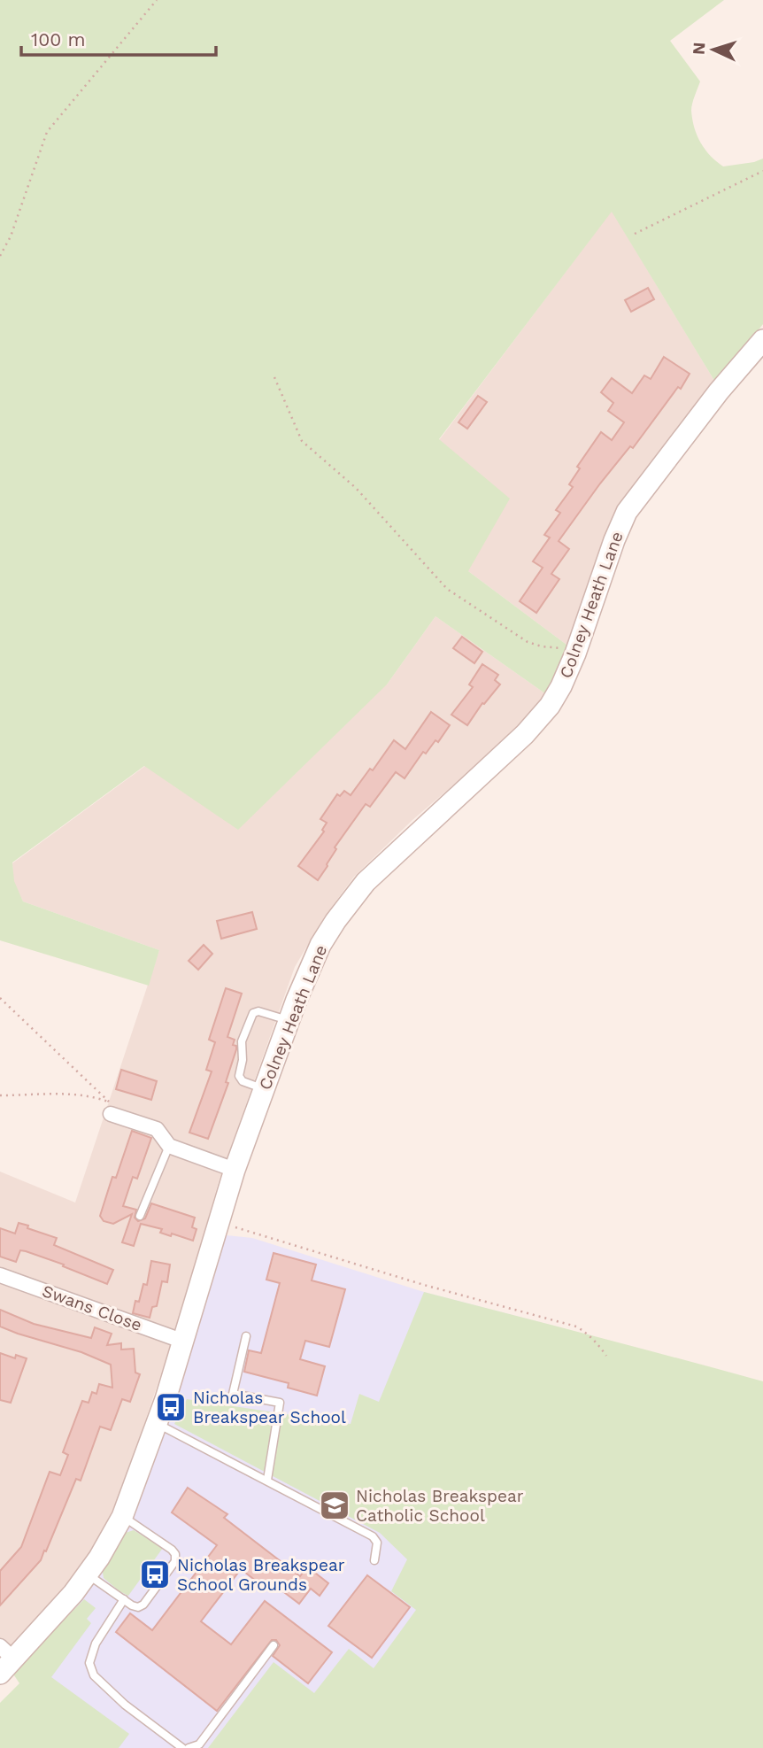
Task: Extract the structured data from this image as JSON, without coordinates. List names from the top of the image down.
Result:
{
  "streets": {
    "street": ["Colney Heath Lane", "Swans Close"]
  },
  "crossings": [
    ["Colney Heath Lane", "Swans Close"]
  ],
  "places": {
    "bus stop": ["Nicholas Breakspear School", "Nicholas Breakspear School Grounds"],
    "school or university": ["Nicholas Breakspear Catholic School"]
  },
  "scale_bar": "100 m",
  "north": "left"
}
